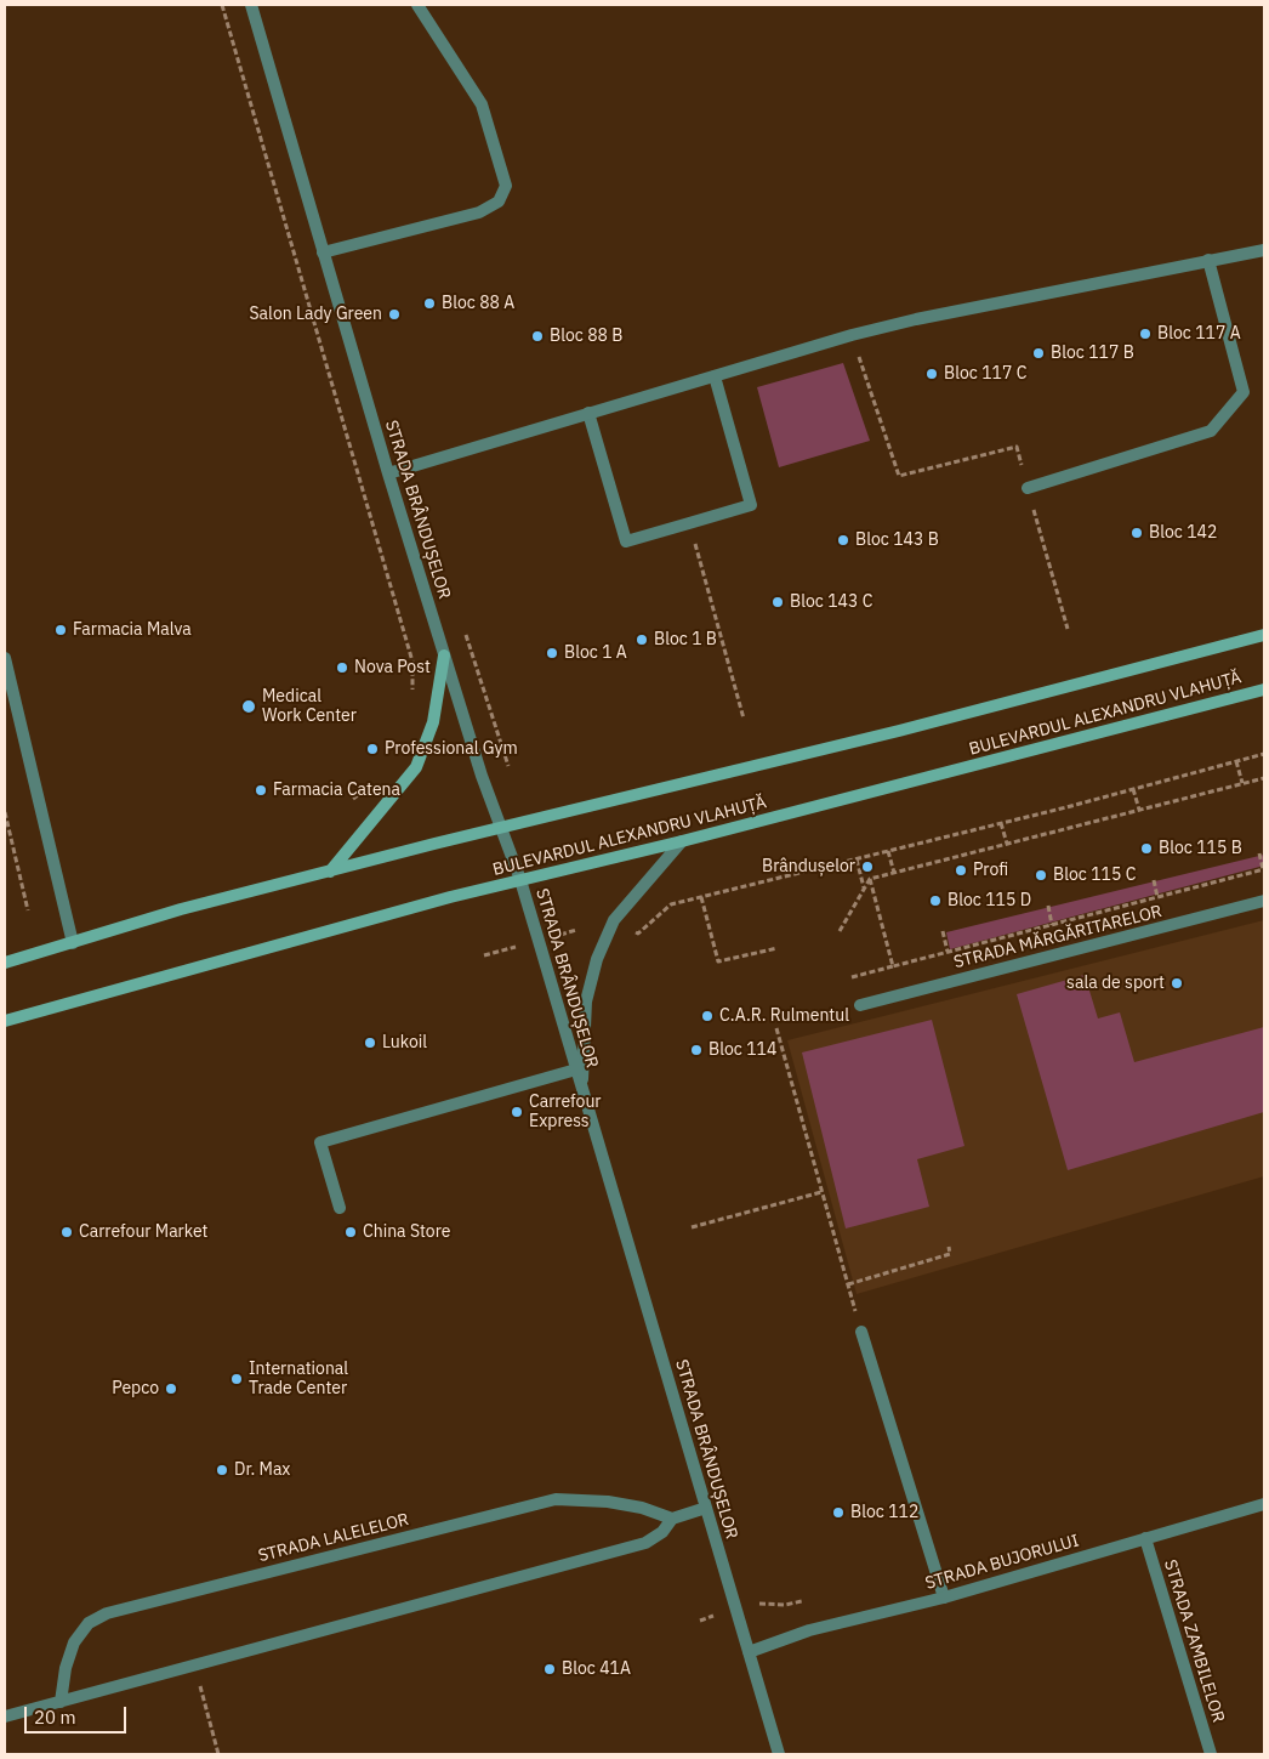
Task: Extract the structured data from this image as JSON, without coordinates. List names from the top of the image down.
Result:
{
  "streets": {
    "main road": ["BULEVARDUL ALEXANDRU VLAHUȚĂ"],
    "street": [
      "STRADA BRÂNDUȘELOR",
      "STRADA MĂRGĂRITARELOR",
      "STRADA LALELELOR",
      "STRADA BUJORULUI",
      "STRADA ZAMBILELOR"
    ]
  },
  "crossings": [
    ["STRADA BRÂNDUȘELOR", "BULEVARDUL ALEXANDRU VLAHUȚĂ"],
    ["STRADA BRÂNDUȘELOR", "STRADA BUJORULUI"],
    ["STRADA BUJORULUI", "STRADA ZAMBILELOR"]
  ],
  "places": [
    "Bloc 88 A",
    "Salon Lady Green",
    "Bloc 117 A",
    "Bloc 88 B",
    "Bloc 117 B",
    "Bloc 117 C",
    "Bloc 142",
    "Bloc 143 B",
    "Bloc 143 C",
    "Farmacia Malva",
    "Bloc 1 B",
    "Bloc 1 A",
    "Nova Post",
    "Medical Work Center",
    "Professional Gym",
    "Farmacia Catena",
    "Bloc 115 B",
    "Brândușelor",
    "Profi",
    "Bloc 115 C",
    "Bloc 115 D",
    "sala de sport",
    "C.A.R. Rulmentul",
    "Lukoil",
    "Bloc 114",
    "Carrefour Express",
    "Carrefour Market",
    "China Store",
    "International Trade Center",
    "Pepco",
    "Dr. Max",
    "Bloc 112",
    "Bloc 41A"
  ],
  "scale_bar": "20 m"
}
